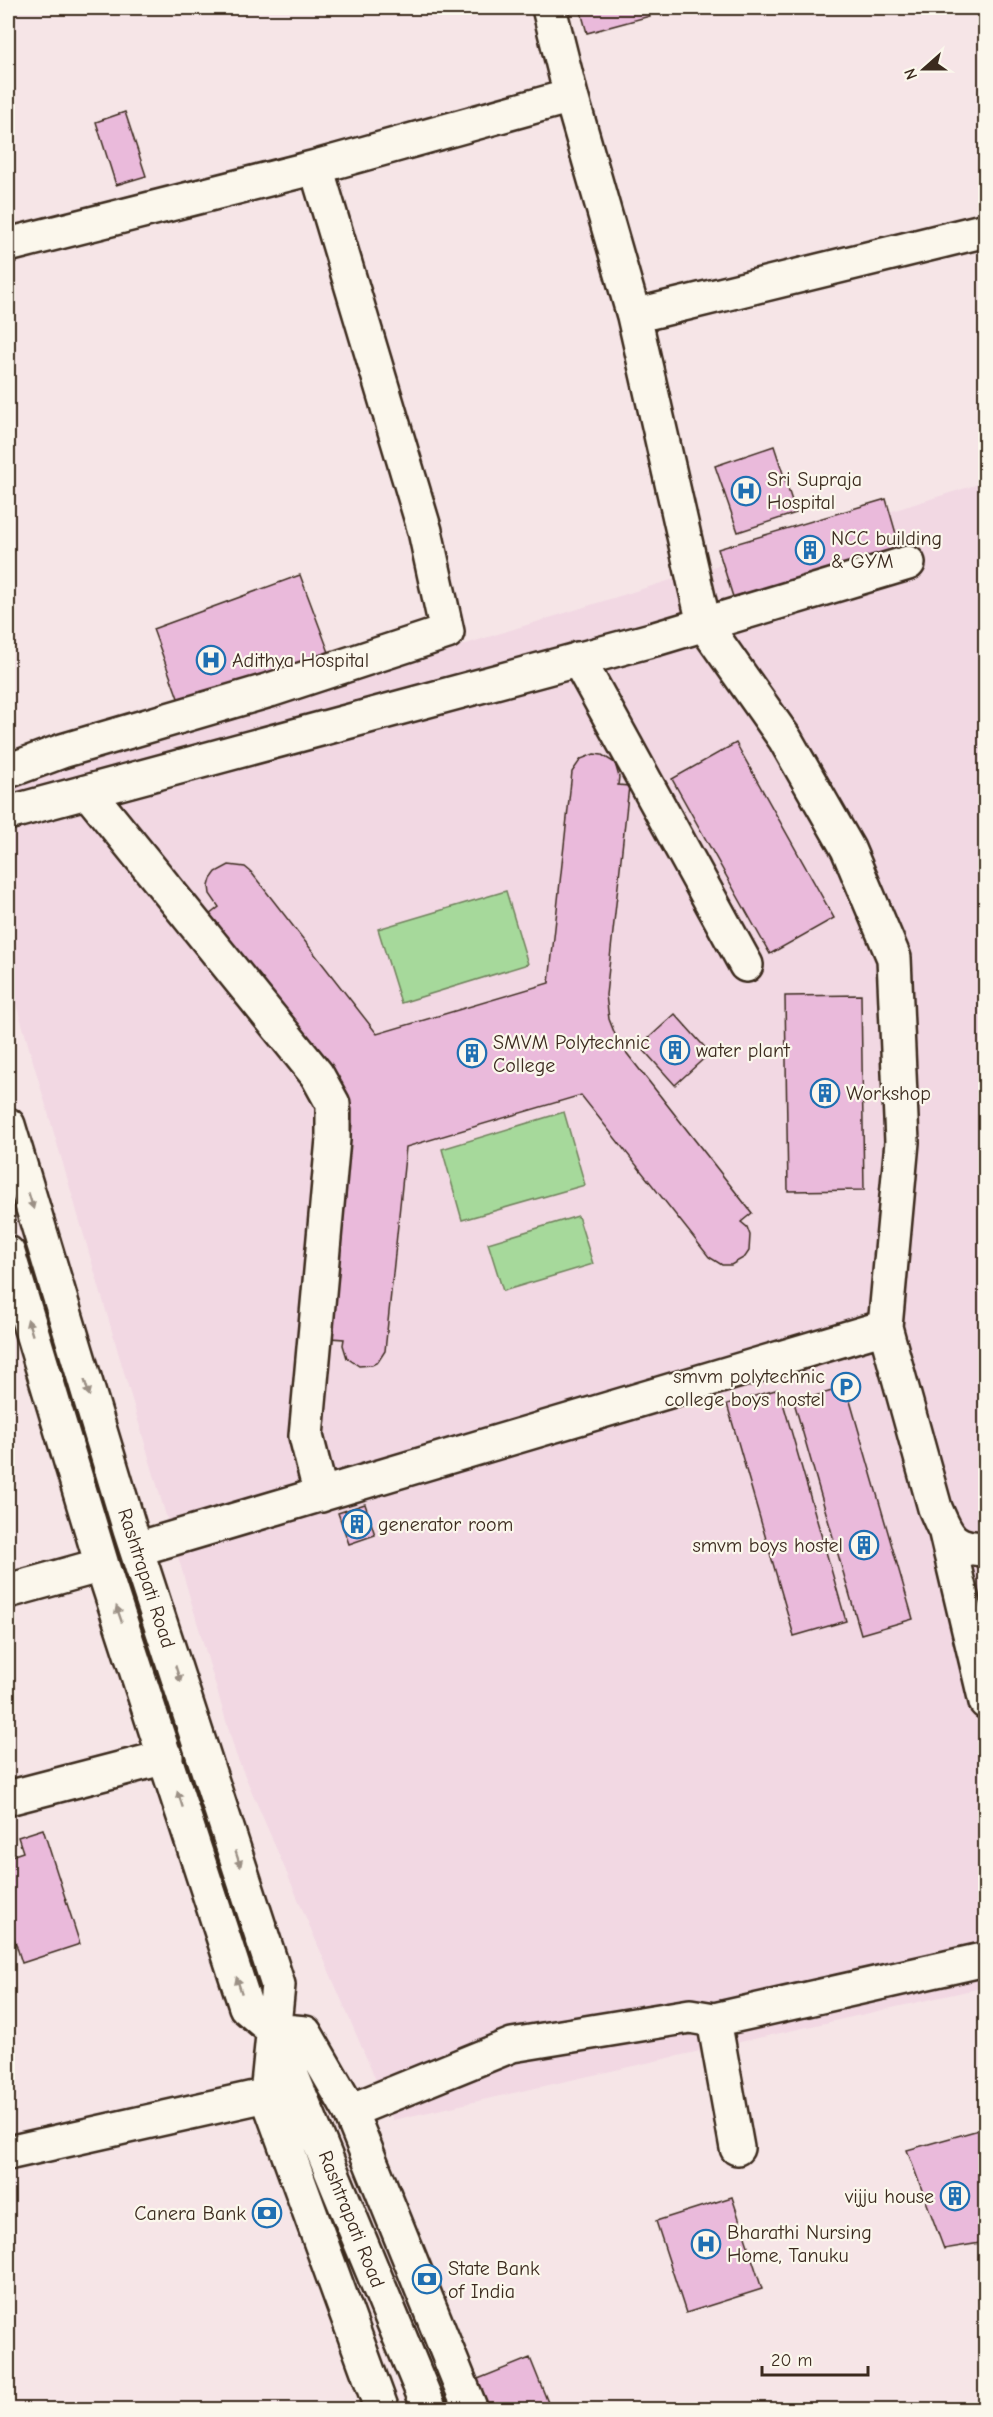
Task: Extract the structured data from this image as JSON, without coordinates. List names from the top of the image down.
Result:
{
  "streets": {
    "street": ["Rashtrapati Road"]
  },
  "places": {
    "hospital": ["Sri Supraja Hospital", "Adithya Hospital", "Bharathi Nursing Home, Tanuku"],
    "building": [
      "NCC building & GYM",
      "water plant",
      "SMVM Polytechnic College",
      "Workshop",
      "generator room",
      "smvm boys hostel",
      "vijju house"
    ],
    "parking": ["smvm polytechnic college boys hostel"],
    "bank": ["Canera Bank", "State Bank of India"]
  },
  "scale_bar": "20 m",
  "north": "left"
}
